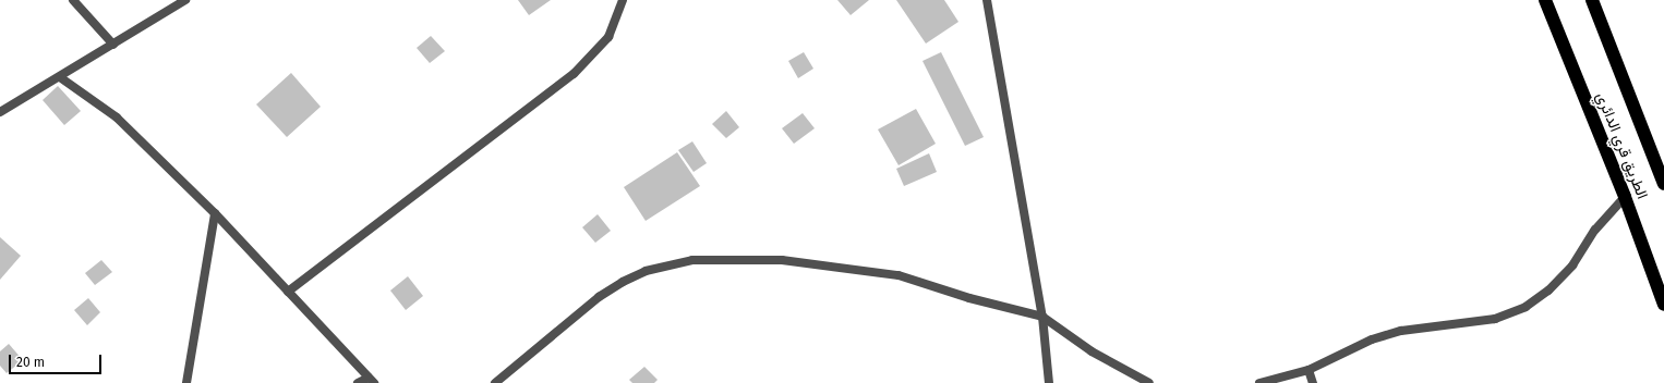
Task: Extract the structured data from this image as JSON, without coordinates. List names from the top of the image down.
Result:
{
  "streets": {
    "highway": ["الطريق قري الدائري"]
  },
  "scale_bar": "20 m"
}
